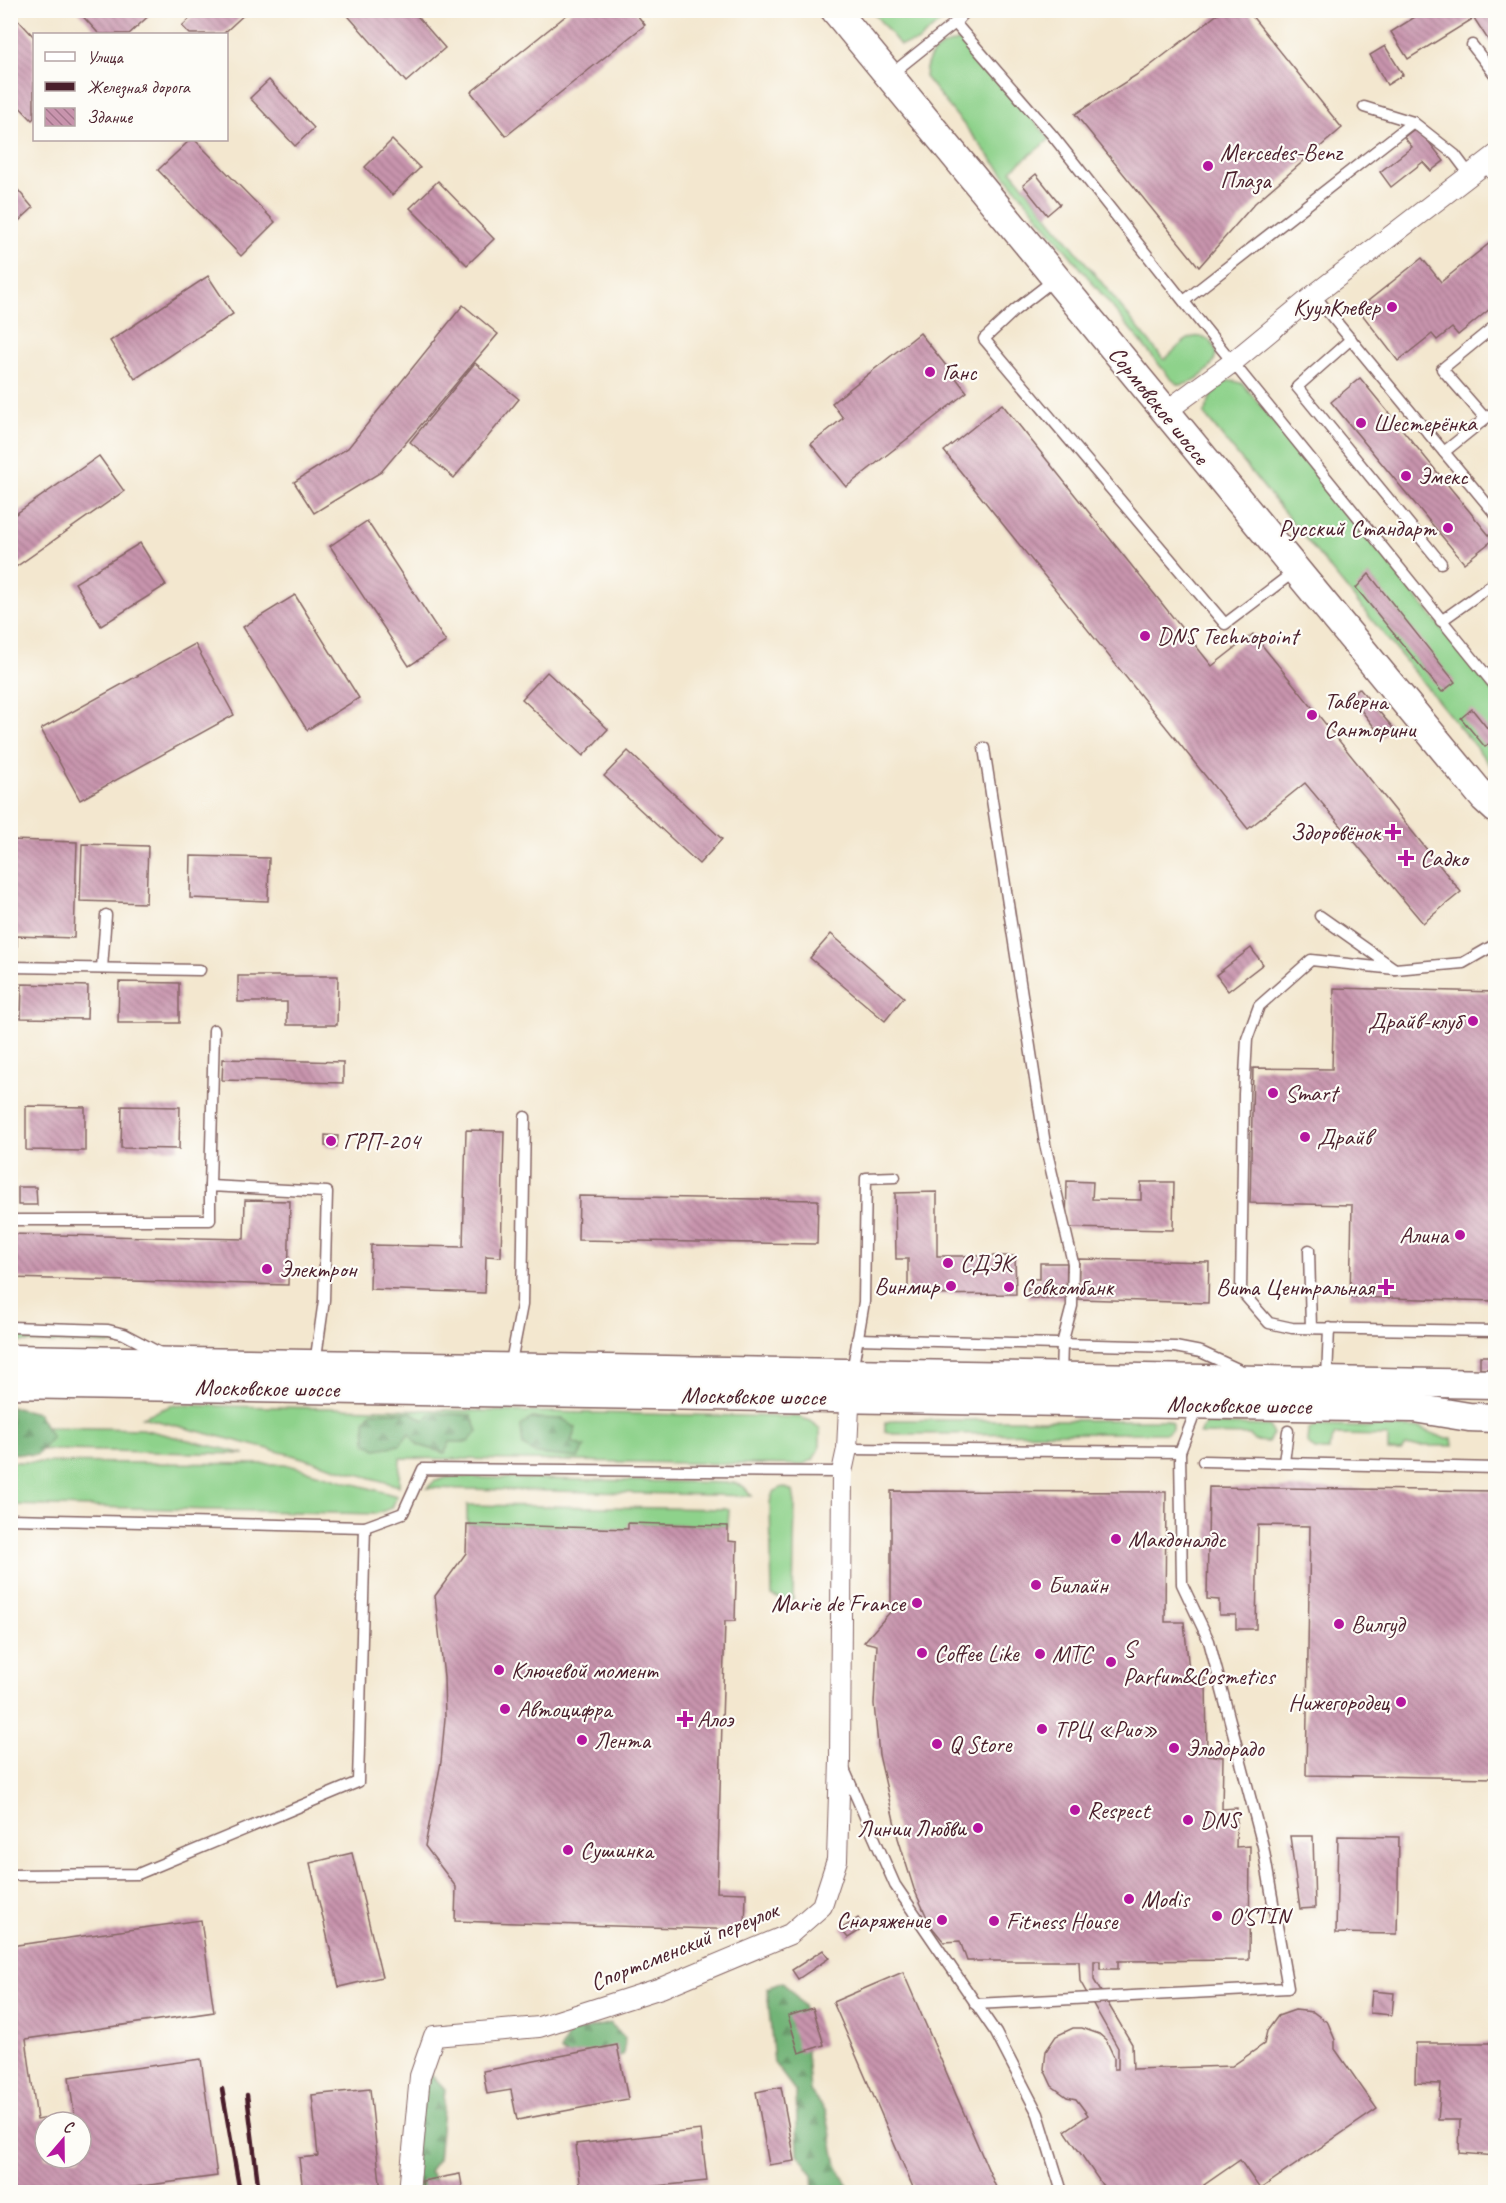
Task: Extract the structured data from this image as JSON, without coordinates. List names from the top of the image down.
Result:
{
  "streets": {
    "main road": ["Сормовское шоссе", "Московское шоссе"],
    "street": ["Спортсменский переулок"]
  },
  "crossings": [
    ["Московское шоссе", "Спортсменский переулок"]
  ],
  "places": {
    "other": [
      "Mercedes-Benz Плаза",
      "КуулКлевер",
      "Ганс",
      "Шестерёнка",
      "Эмекс",
      "Русский Стандарт",
      "DNS Technopoint",
      "Таверна Санторини",
      "Драйв-клуб",
      "Smart",
      "Драйв",
      "ГРП-204",
      "Алина",
      "СДЭК",
      "Электрон",
      "Винмир",
      "Совкомбанк",
      "Макдоналдс",
      "Билайн",
      "Marie de France",
      "Вилгуд",
      "Coffee Like",
      "МТС",
      "S Parfum&Cosmetics",
      "Ключевой момент",
      "Нижегородец",
      "Автоцифра",
      "ТРЦ «Рио»",
      "Лента",
      "Q Store",
      "Эльдорадо",
      "Respect",
      "DNS",
      "Линии Любви",
      "Сушинка",
      "Modis",
      "O'STIN",
      "Снаряжение",
      "Fitness House"
    ],
    "health": [
      "Здоровёнок",
      "Садко",
      "Вита Центральная",
      "Алоэ"
    ]
  },
  "legend": ["Улица", "Железная дорога", "Здание"],
  "north": "top"
}
